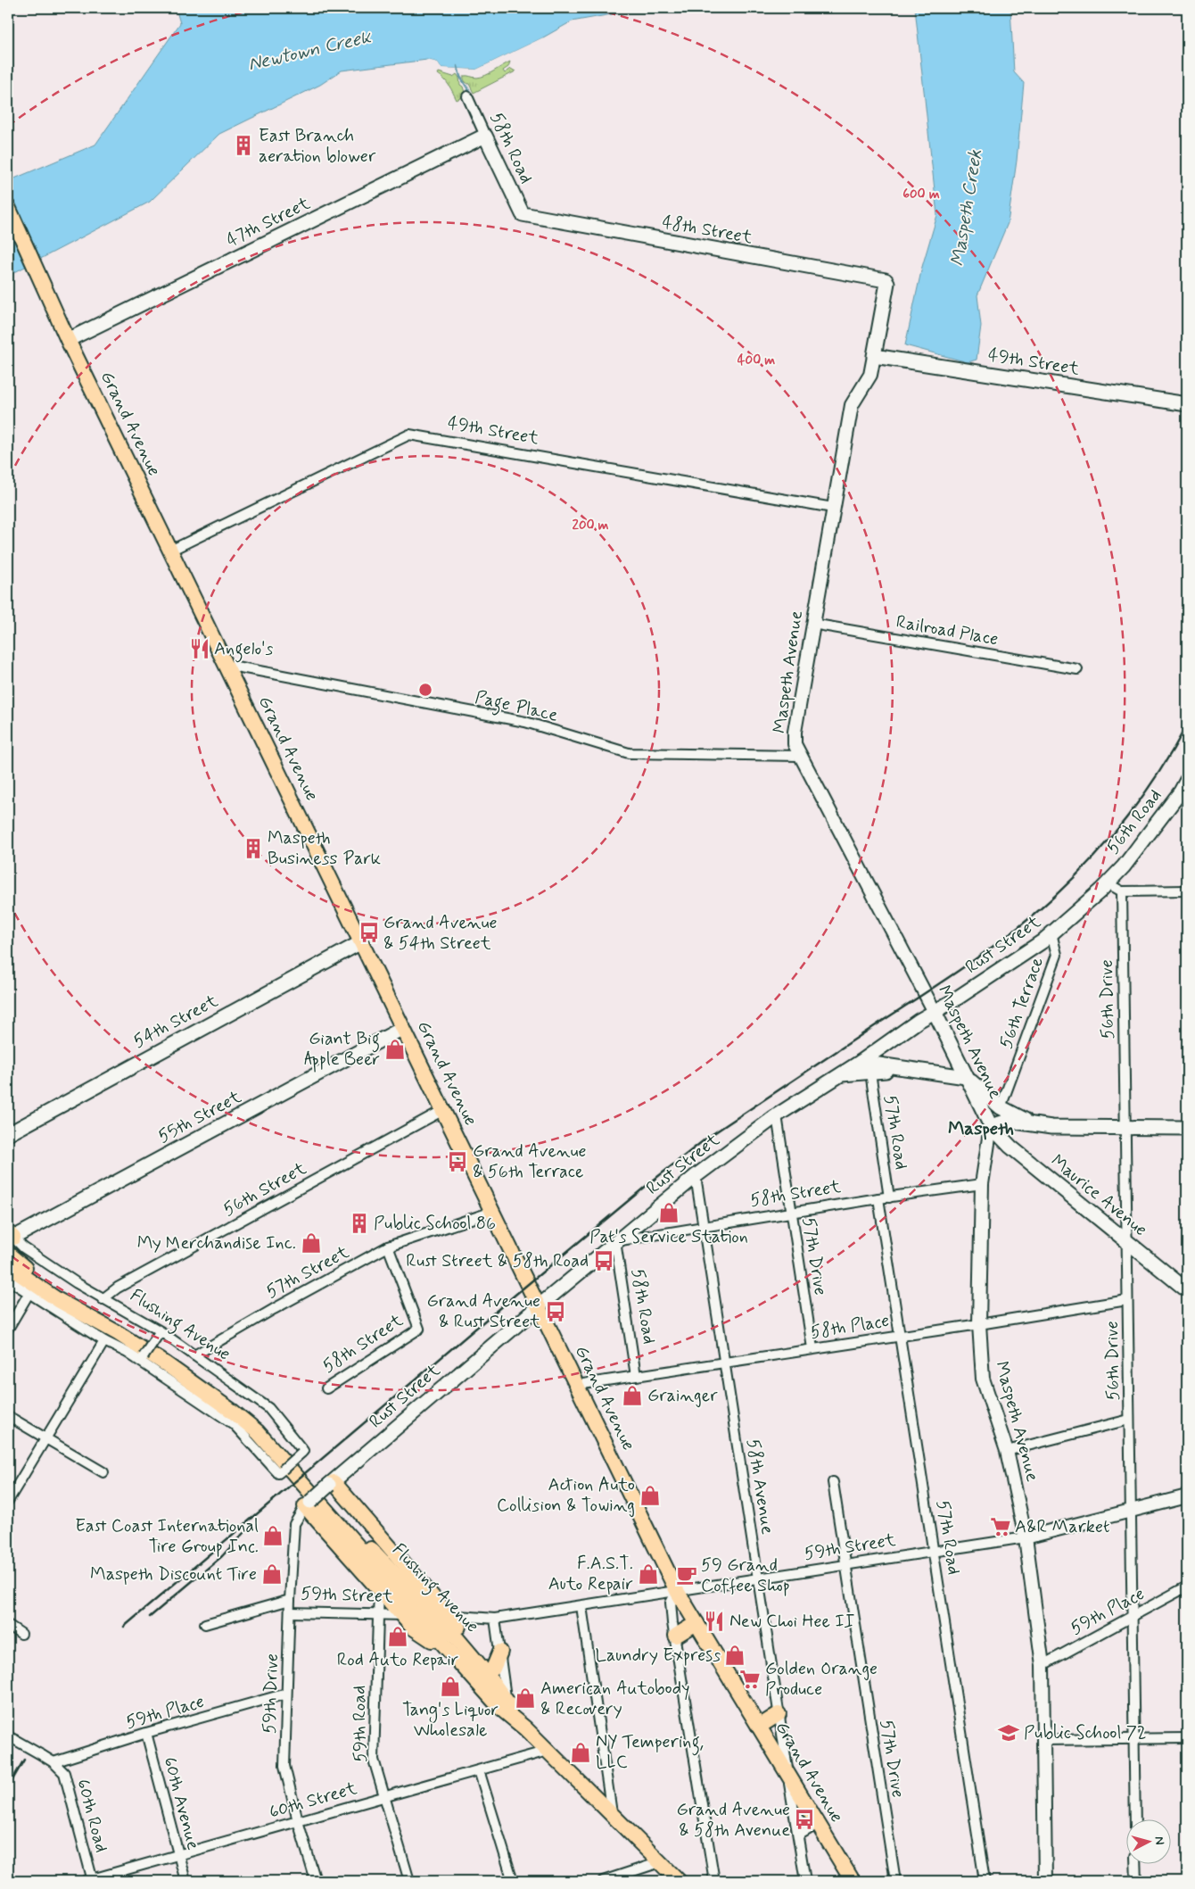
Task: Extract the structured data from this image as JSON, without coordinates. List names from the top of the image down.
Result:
{
  "streets": {
    "main road": [
      "58th Road",
      "47th Street",
      "48th Street",
      "49th Street",
      "Grand Avenue",
      "Maspeth Avenue",
      "56th Road",
      "Rust Street",
      "54th Street",
      "55th Street",
      "Maurice Avenue",
      "Flushing Avenue"
    ],
    "street": [
      "Railroad Place",
      "Page Place",
      "56th Drive",
      "56th Terrace",
      "57th Road",
      "56th Street",
      "58th Street",
      "57th Drive",
      "57th Street",
      "58th Place",
      "58th Avenue",
      "59th Street",
      "59th Place",
      "59th Drive",
      "59th Road",
      "60th Street",
      "60th Avenue",
      "60th Road"
    ]
  },
  "crossings": [
    ["58th Road", "47th Street"],
    ["58th Road", "48th Street"],
    ["58th Road", "Rust Street"],
    ["58th Road", "58th Street"],
    ["58th Road", "58th Place"],
    ["47th Street", "Grand Avenue"],
    ["48th Street", "Maspeth Avenue"],
    ["49th Street", "Grand Avenue"],
    ["49th Street", "Maspeth Avenue"],
    ["Grand Avenue", "Page Place"],
    ["Grand Avenue", "Rust Street"],
    ["Grand Avenue", "54th Street"],
    ["Grand Avenue", "55th Street"],
    ["Grand Avenue", "56th Street"],
    ["Grand Avenue", "57th Street"],
    ["Grand Avenue", "58th Place"],
    ["Grand Avenue", "58th Avenue"],
    ["Grand Avenue", "59th Street"],
    ["Railroad Place", "Maspeth Avenue"],
    ["Maspeth Avenue", "Page Place"],
    ["Maspeth Avenue", "Rust Street"],
    ["Maspeth Avenue", "58th Street"],
    ["Maspeth Avenue", "Maurice Avenue"],
    ["Maspeth Avenue", "58th Place"],
    ["Maspeth Avenue", "59th Street"],
    ["Maspeth Avenue", "59th Place"],
    ["56th Road", "Rust Street"],
    ["Rust Street", "56th Terrace"],
    ["Rust Street", "58th Street"],
    ["Rust Street", "57th Drive"],
    ["Rust Street", "58th Avenue"],
    ["Rust Street", "59th Drive"],
    ["56th Drive", "Maurice Avenue"],
    ["56th Drive", "58th Place"],
    ["56th Drive", "59th Street"],
    ["56th Drive", "59th Place"],
    ["55th Street", "Flushing Avenue"],
    ["57th Road", "58th Street"],
    ["57th Road", "58th Place"],
    ["57th Road", "59th Street"],
    ["56th Street", "Flushing Avenue"],
    ["58th Street", "57th Drive"],
    ["58th Street", "57th Street"],
    ["58th Street", "58th Avenue"],
    ["57th Drive", "58th Place"],
    ["57th Drive", "59th Street"],
    ["57th Street", "Flushing Avenue"],
    ["Flushing Avenue", "59th Street"],
    ["Flushing Avenue", "60th Street"],
    ["58th Place", "58th Avenue"],
    ["58th Avenue", "59th Street"],
    ["59th Street", "59th Drive"],
    ["59th Street", "59th Road"],
    ["59th Place", "59th Drive"],
    ["59th Place", "60th Avenue"],
    ["59th Place", "60th Road"],
    ["59th Drive", "60th Street"],
    ["59th Road", "60th Street"],
    ["60th Street", "60th Avenue"],
    ["60th Street", "60th Road"]
  ],
  "districts": ["Maspeth"],
  "water": ["Newtown Creek", "Maspeth Creek"],
  "places": {
    "building": ["East Branch aeration blower", "Maspeth Business Park", "Public School 86"],
    "restaurant": ["Angelo's", "New Choi Hee II"],
    "bus stop": [
      "Grand Avenue & 54th Street",
      "Grand Avenue & 56th Terrace",
      "Rust Street & 58th Road",
      "Grand Avenue & Rust Street",
      "Grand Avenue & 58th Avenue"
    ],
    "shop": [
      "Giant Big Apple Beer",
      "Pat's Service Station",
      "My Merchandise Inc.",
      "Grainger",
      "Action Auto Collision & Towing",
      "East Coast International Tire Group Inc.",
      "Maspeth Discount Tire",
      "F.A.S.T. Auto Repair",
      "Rod Auto Repair",
      "Laundry Express",
      "Tang's Liquor Wholesale",
      "American Autobody & Recovery",
      "NY Tempering, LLC"
    ],
    "supermarket": ["A&R Market", "Golden Orange Produce"],
    "cafe": ["59 Grand Coffee Shop"],
    "school or university": ["Public School 72"]
  },
  "north": "right",
  "rings": ["600 m", "400 m", "200 m"]
}
